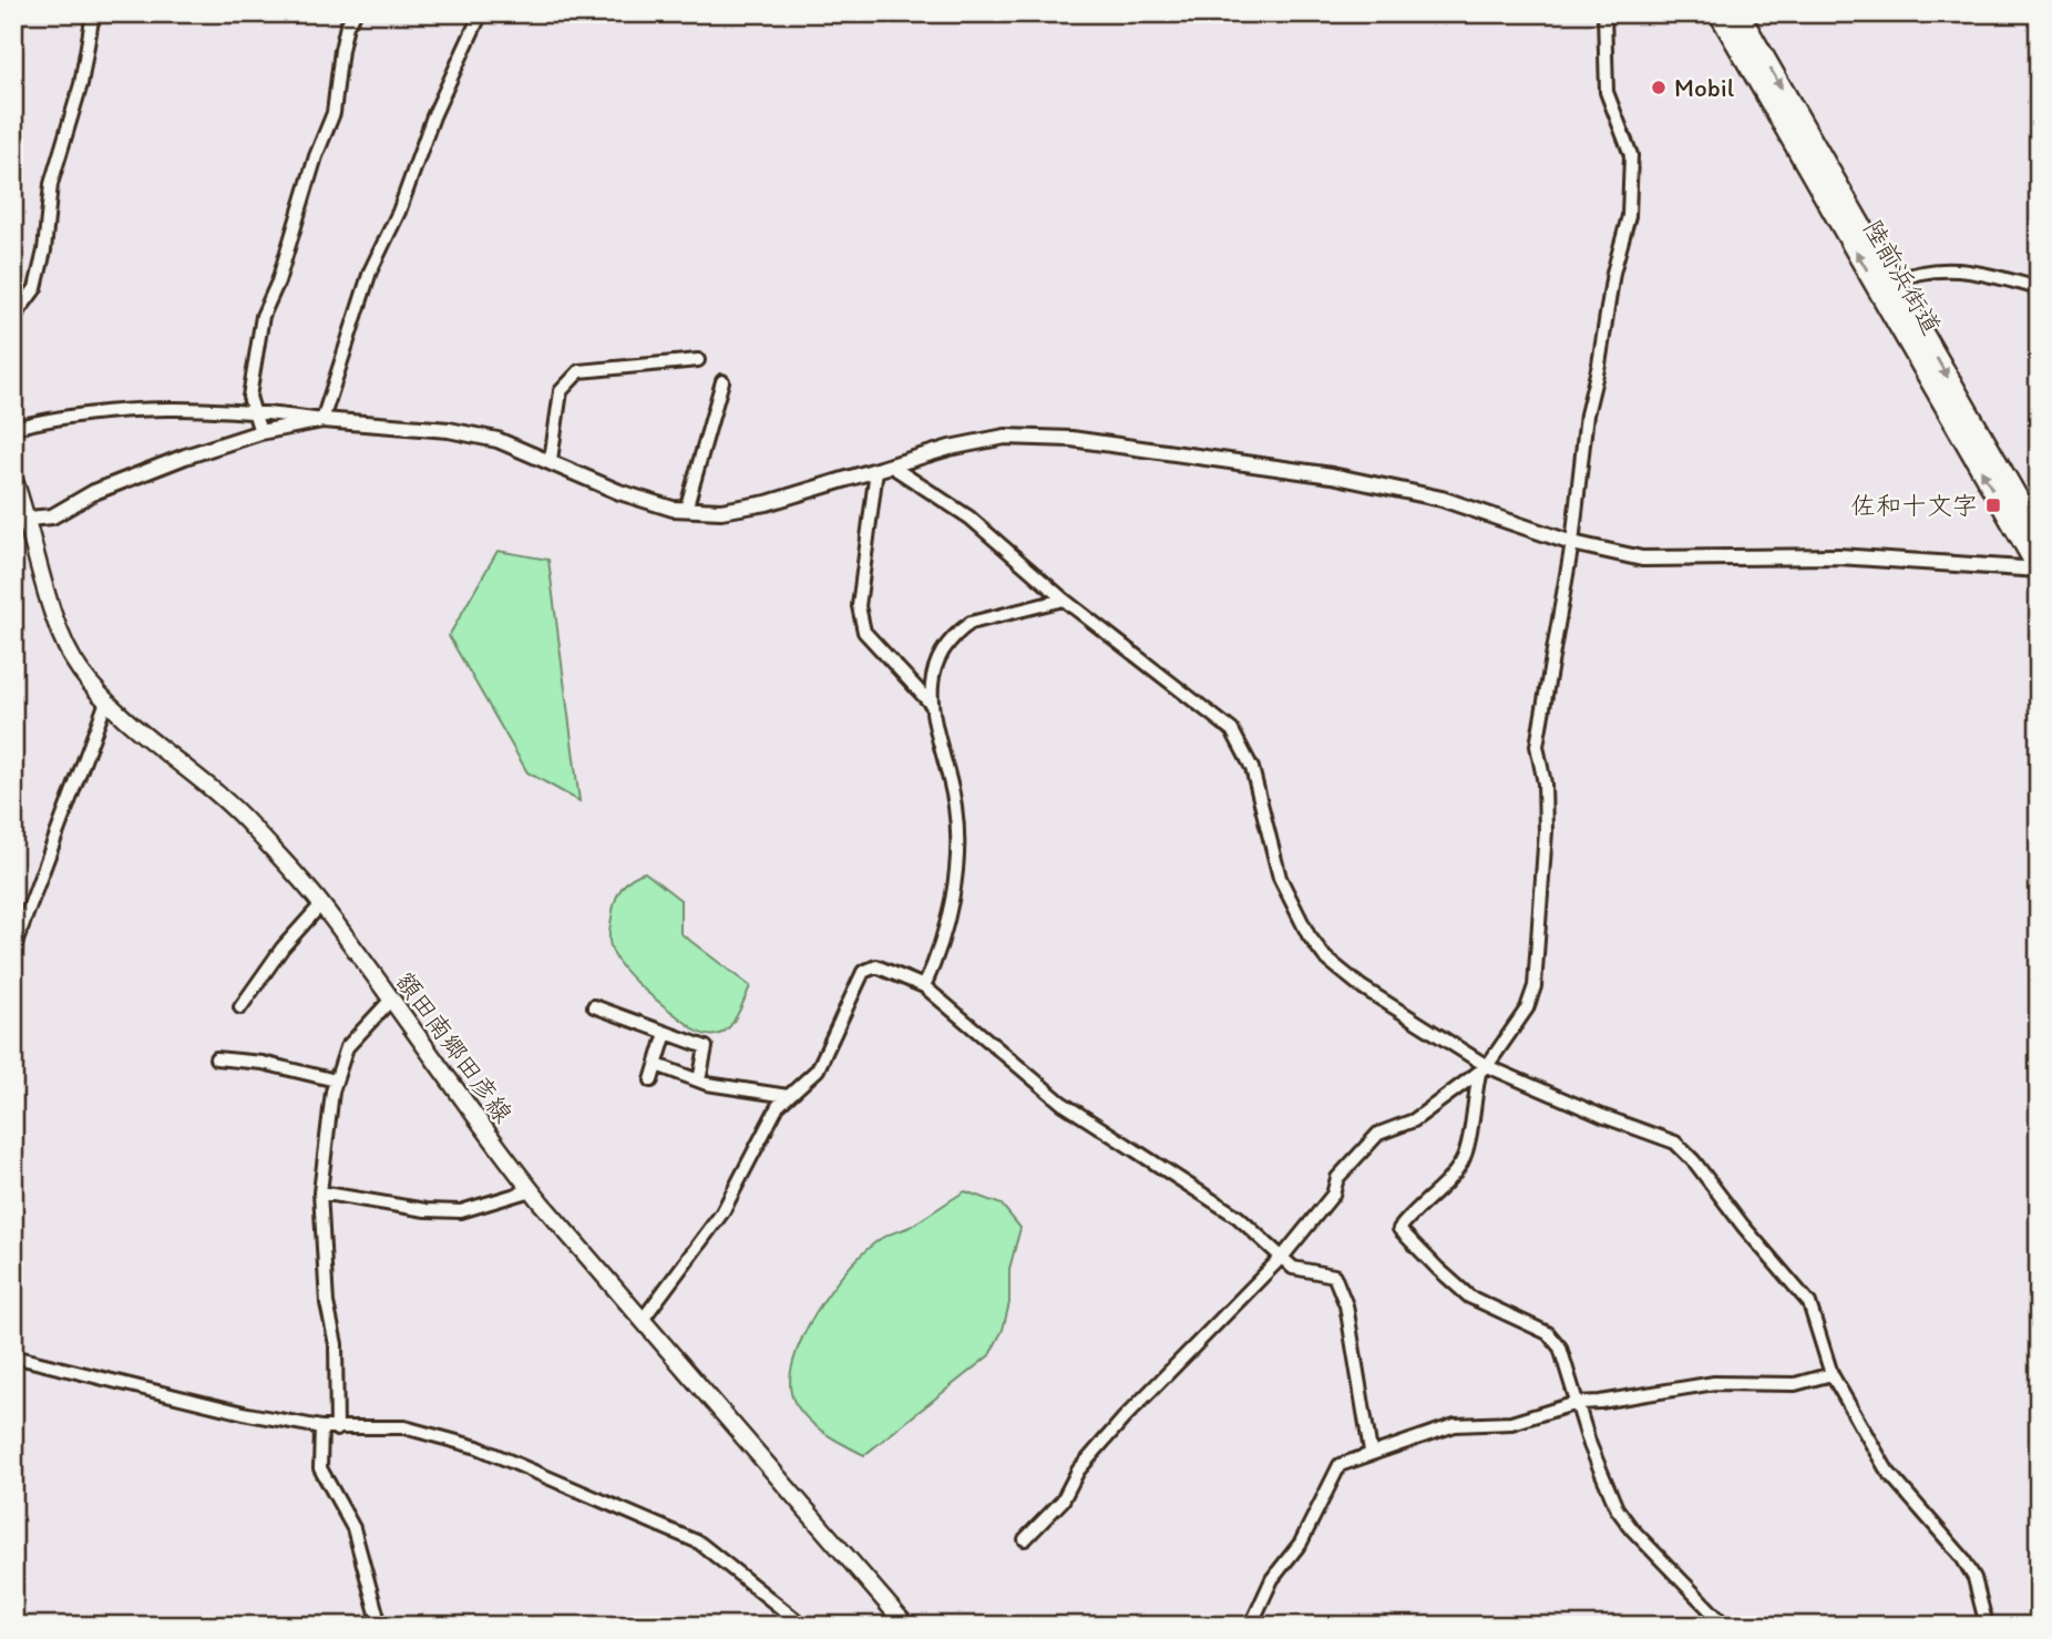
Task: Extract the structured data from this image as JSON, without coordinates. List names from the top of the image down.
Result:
{
  "streets": {
    "highway": ["陸前浜街道"],
    "main road": ["額田南郷田彦線"]
  },
  "places": {
    "other": ["Mobil"],
    "transit": ["佐和十文字"]
  }
}
